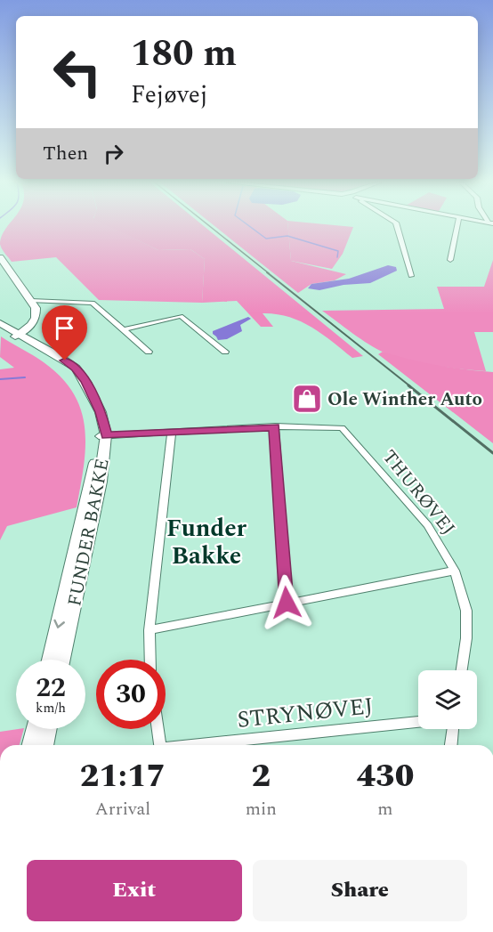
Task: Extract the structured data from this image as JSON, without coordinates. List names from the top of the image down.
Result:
{
  "streets": {
    "main road": ["FUNDER BAKKE"],
    "street": ["THURØVEJ", "STRYNØVEJ"]
  },
  "districts": ["Funder Bakke"],
  "places": {
    "shop": ["Ole Winther Auto"]
  },
  "page": {
    "turn": ["180 m", "Fejøvej"],
    "then": "Then",
    "speed": "22 km/h",
    "limit": "30",
    "eta": [
      "21:17",
      "Arrival",
      "2",
      "min",
      "430",
      "m"
    ],
    "buttons": ["Exit", "Share"]
  }
}
